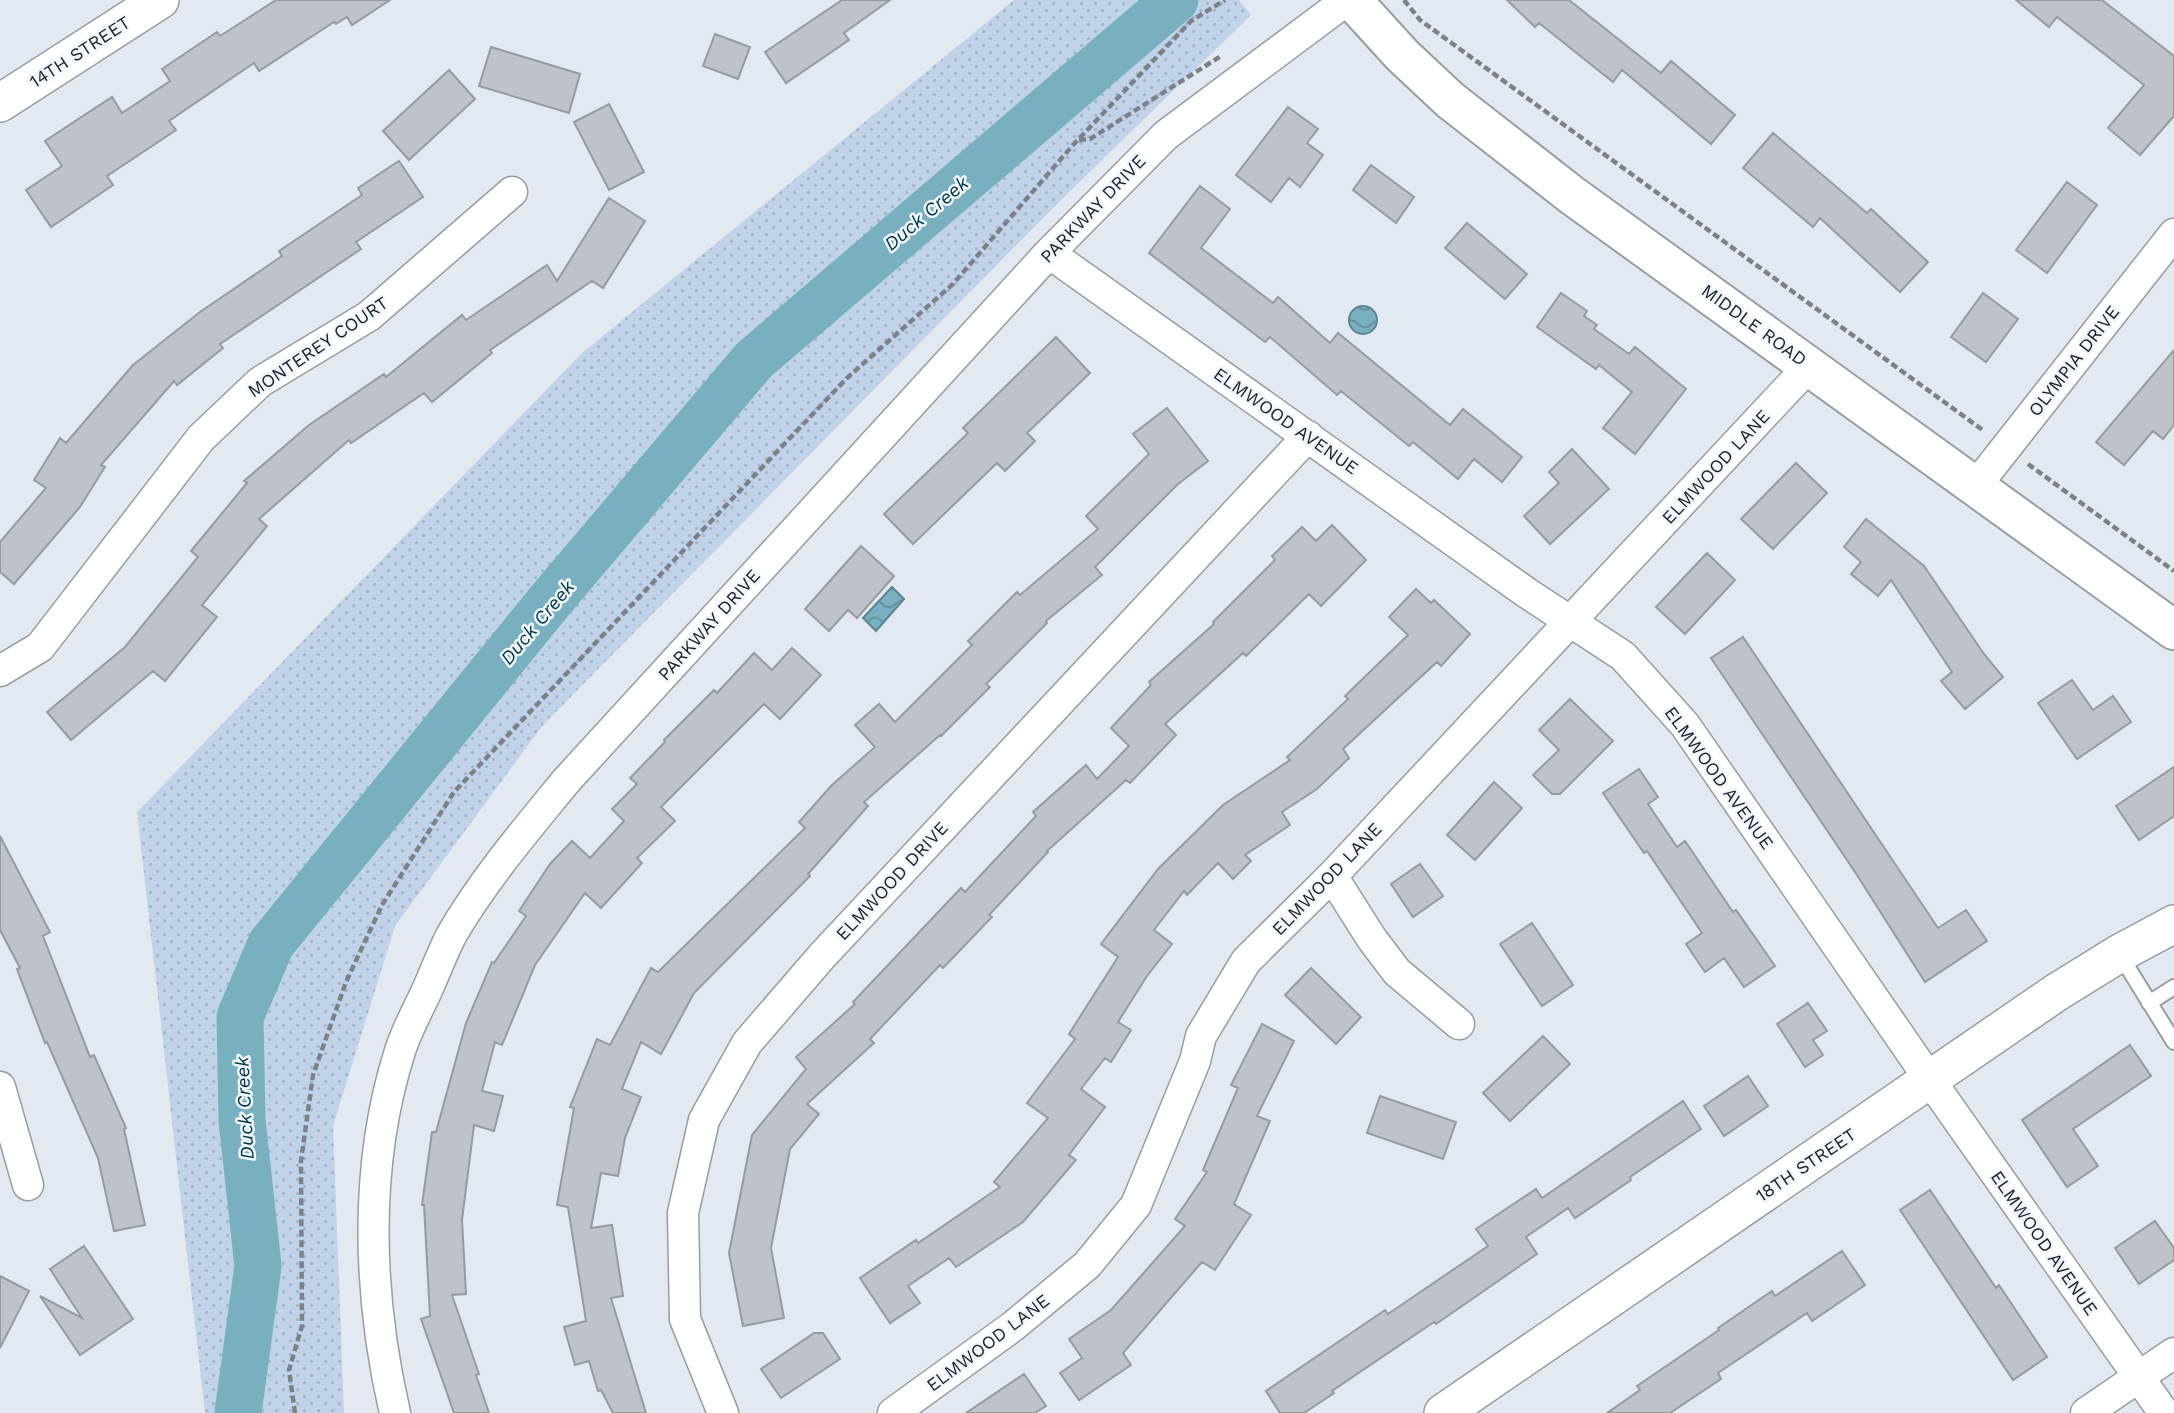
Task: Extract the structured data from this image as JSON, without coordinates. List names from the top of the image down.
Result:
{
  "streets": {
    "main road": ["MIDDLE ROAD"],
    "street": [
      "14TH STREET",
      "PARKWAY DRIVE",
      "MONTEREY COURT",
      "OLYMPIA DRIVE",
      "ELMWOOD AVENUE",
      "ELMWOOD LANE",
      "ELMWOOD DRIVE",
      "18TH STREET"
    ]
  },
  "crossings": [
    ["PARKWAY DRIVE", "MIDDLE ROAD"],
    ["PARKWAY DRIVE", "ELMWOOD AVENUE"],
    ["MIDDLE ROAD", "OLYMPIA DRIVE"],
    ["MIDDLE ROAD", "ELMWOOD LANE"],
    ["ELMWOOD AVENUE", "ELMWOOD LANE"],
    ["ELMWOOD AVENUE", "ELMWOOD DRIVE"],
    ["ELMWOOD AVENUE", "18TH STREET"]
  ],
  "water": ["Duck Creek"]
}
